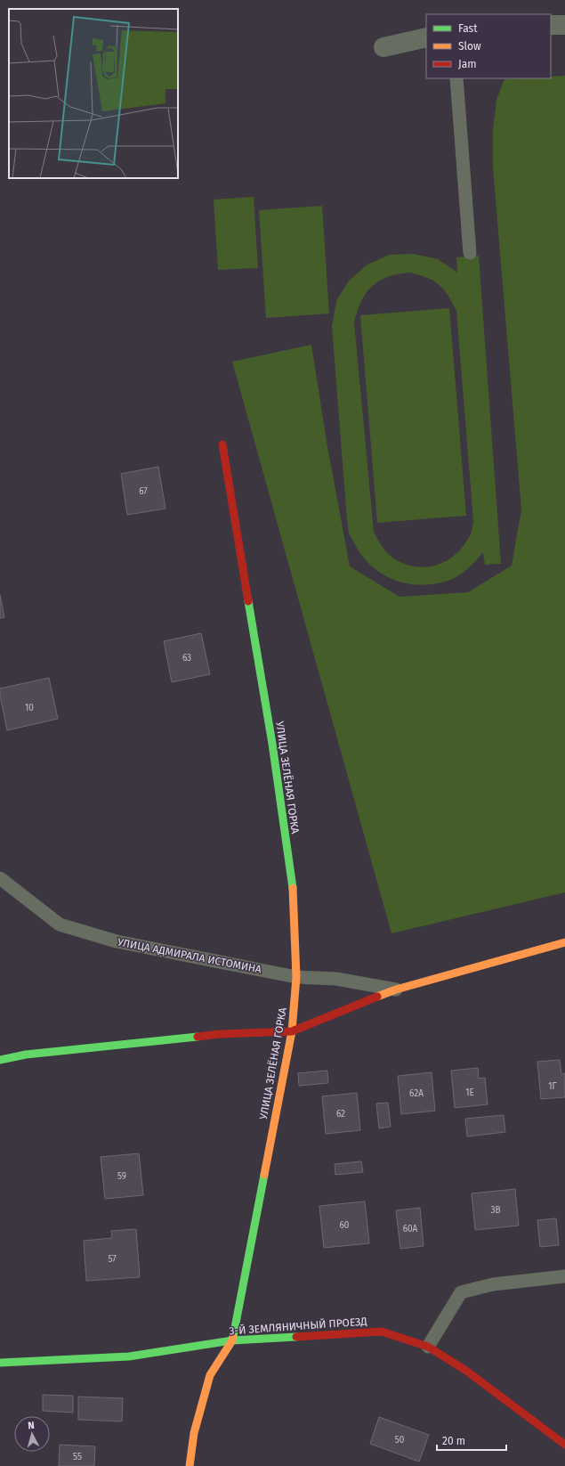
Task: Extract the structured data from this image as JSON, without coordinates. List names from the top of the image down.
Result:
{
  "streets": {
    "street": ["УЛИЦА ЗЕЛЁНАЯ ГОРКА", "3-Й ЗЕМЛЯНИЧНЫЙ ПРОЕЗД"],
    "lane": ["УЛИЦА АДМИРАЛА ИСТОМИНА"]
  },
  "crossings": [
    ["УЛИЦА ЗЕЛЁНАЯ ГОРКА", "УЛИЦА АДМИРАЛА ИСТОМИНА"],
    ["УЛИЦА ЗЕЛЁНАЯ ГОРКА", "3-Й ЗЕМЛЯНИЧНЫЙ ПРОЕЗД"]
  ],
  "house_numbers": [
    "67",
    "63",
    "10",
    "1Г",
    "1Е",
    "62А",
    "62",
    "59",
    "3В",
    "60",
    "60А",
    "57",
    "50",
    "55"
  ],
  "legend": ["Fast", "Slow", "Jam"],
  "scale_bar": "20 m",
  "north": "top"
}
